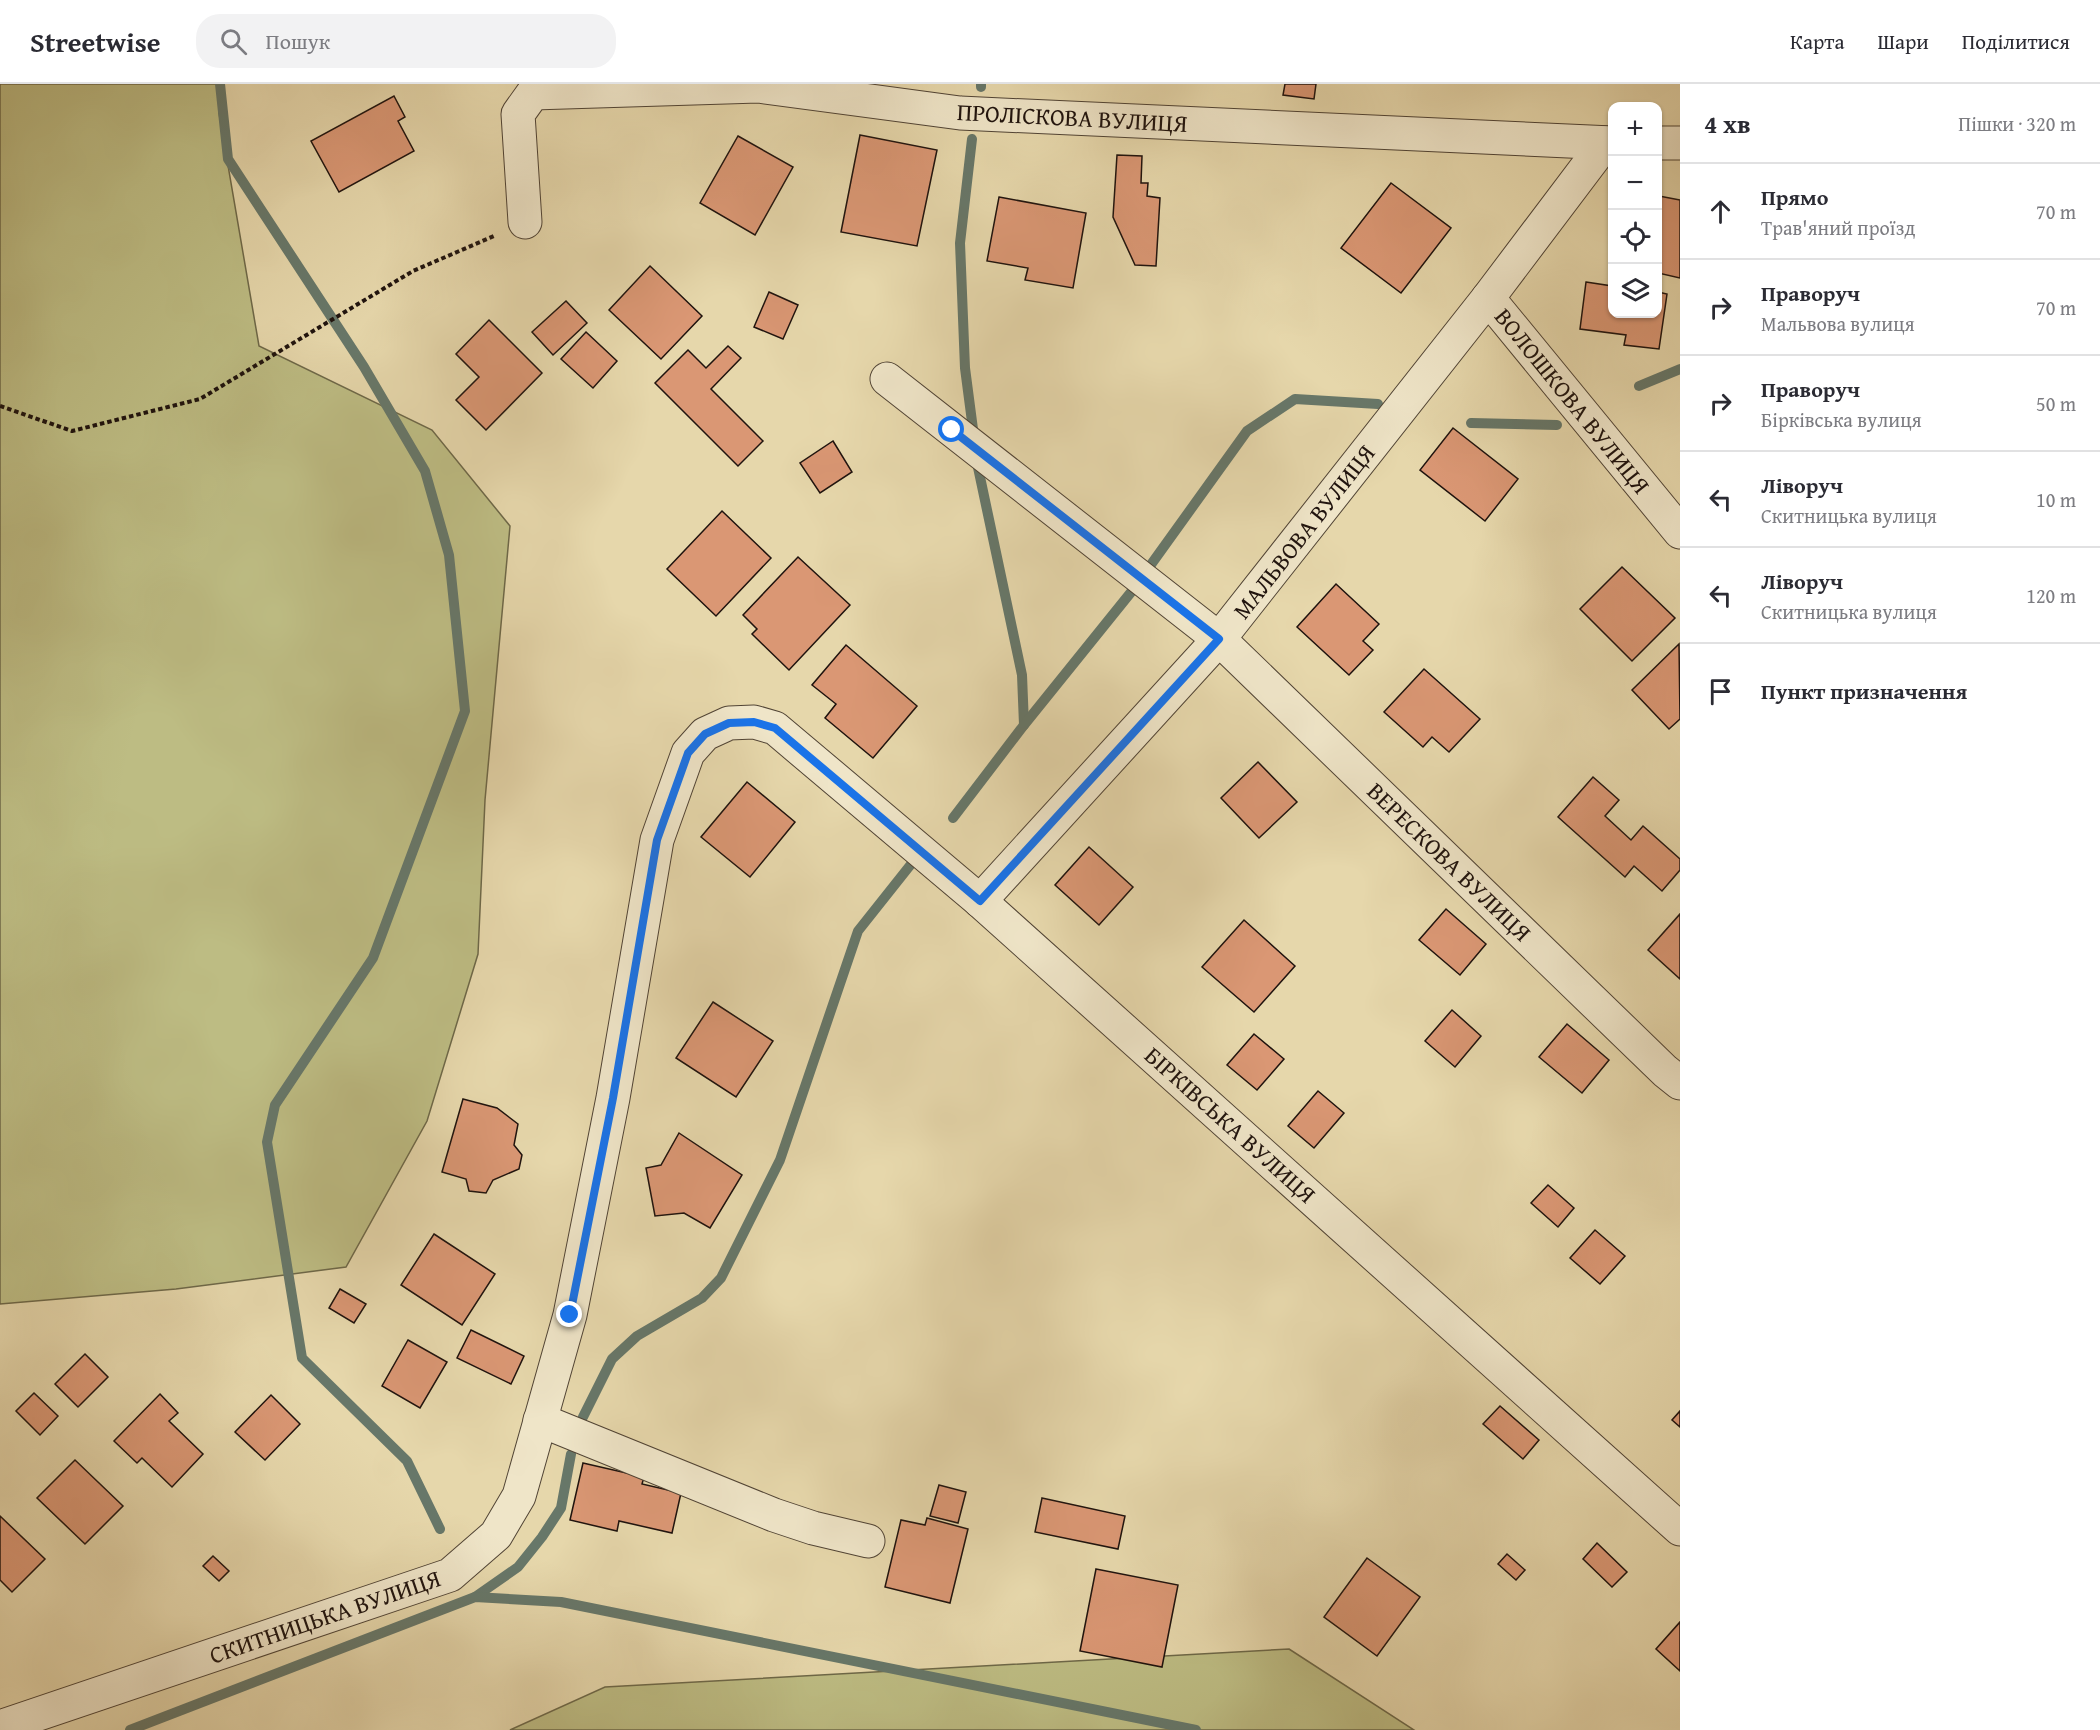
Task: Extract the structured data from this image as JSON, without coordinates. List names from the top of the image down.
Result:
{
  "streets": {
    "street": [
      "ПРОЛІСКОВА ВУЛИЦЯ",
      "ВОЛОШКОВА ВУЛИЦЯ",
      "МАЛЬВОВА ВУЛИЦЯ",
      "ВЕРЕСКОВА ВУЛИЦЯ",
      "БІРКІВСЬКА ВУЛИЦЯ",
      "СКИТНИЦЬКА ВУЛИЦЯ"
    ]
  },
  "crossings": [
    ["ВОЛОШКОВА ВУЛИЦЯ", "МАЛЬВОВА ВУЛИЦЯ"],
    ["МАЛЬВОВА ВУЛИЦЯ", "ВЕРЕСКОВА ВУЛИЦЯ"],
    ["МАЛЬВОВА ВУЛИЦЯ", "БІРКІВСЬКА ВУЛИЦЯ"],
    ["БІРКІВСЬКА ВУЛИЦЯ", "СКИТНИЦЬКА ВУЛИЦЯ"]
  ],
  "page": {
    "header": "Streetwise",
    "search": "Пошук",
    "nav": ["Карта", "Шари", "Поділитися"],
    "heading": ["4 хв", "Пішки · 320 m"],
    "map_buttons": ["+", "−"],
    "list": [
      ["Прямо", "Трав'яний проїзд", "70 m"],
      ["Праворуч", "Мальвова вулиця", "70 m"],
      ["Праворуч", "Бірківська вулиця", "50 m"],
      ["Ліворуч", "Скитницька вулиця", "10 m"],
      ["Ліворуч", "Скитницька вулиця", "120 m"],
      "Пункт призначення"
    ]
  }
}
